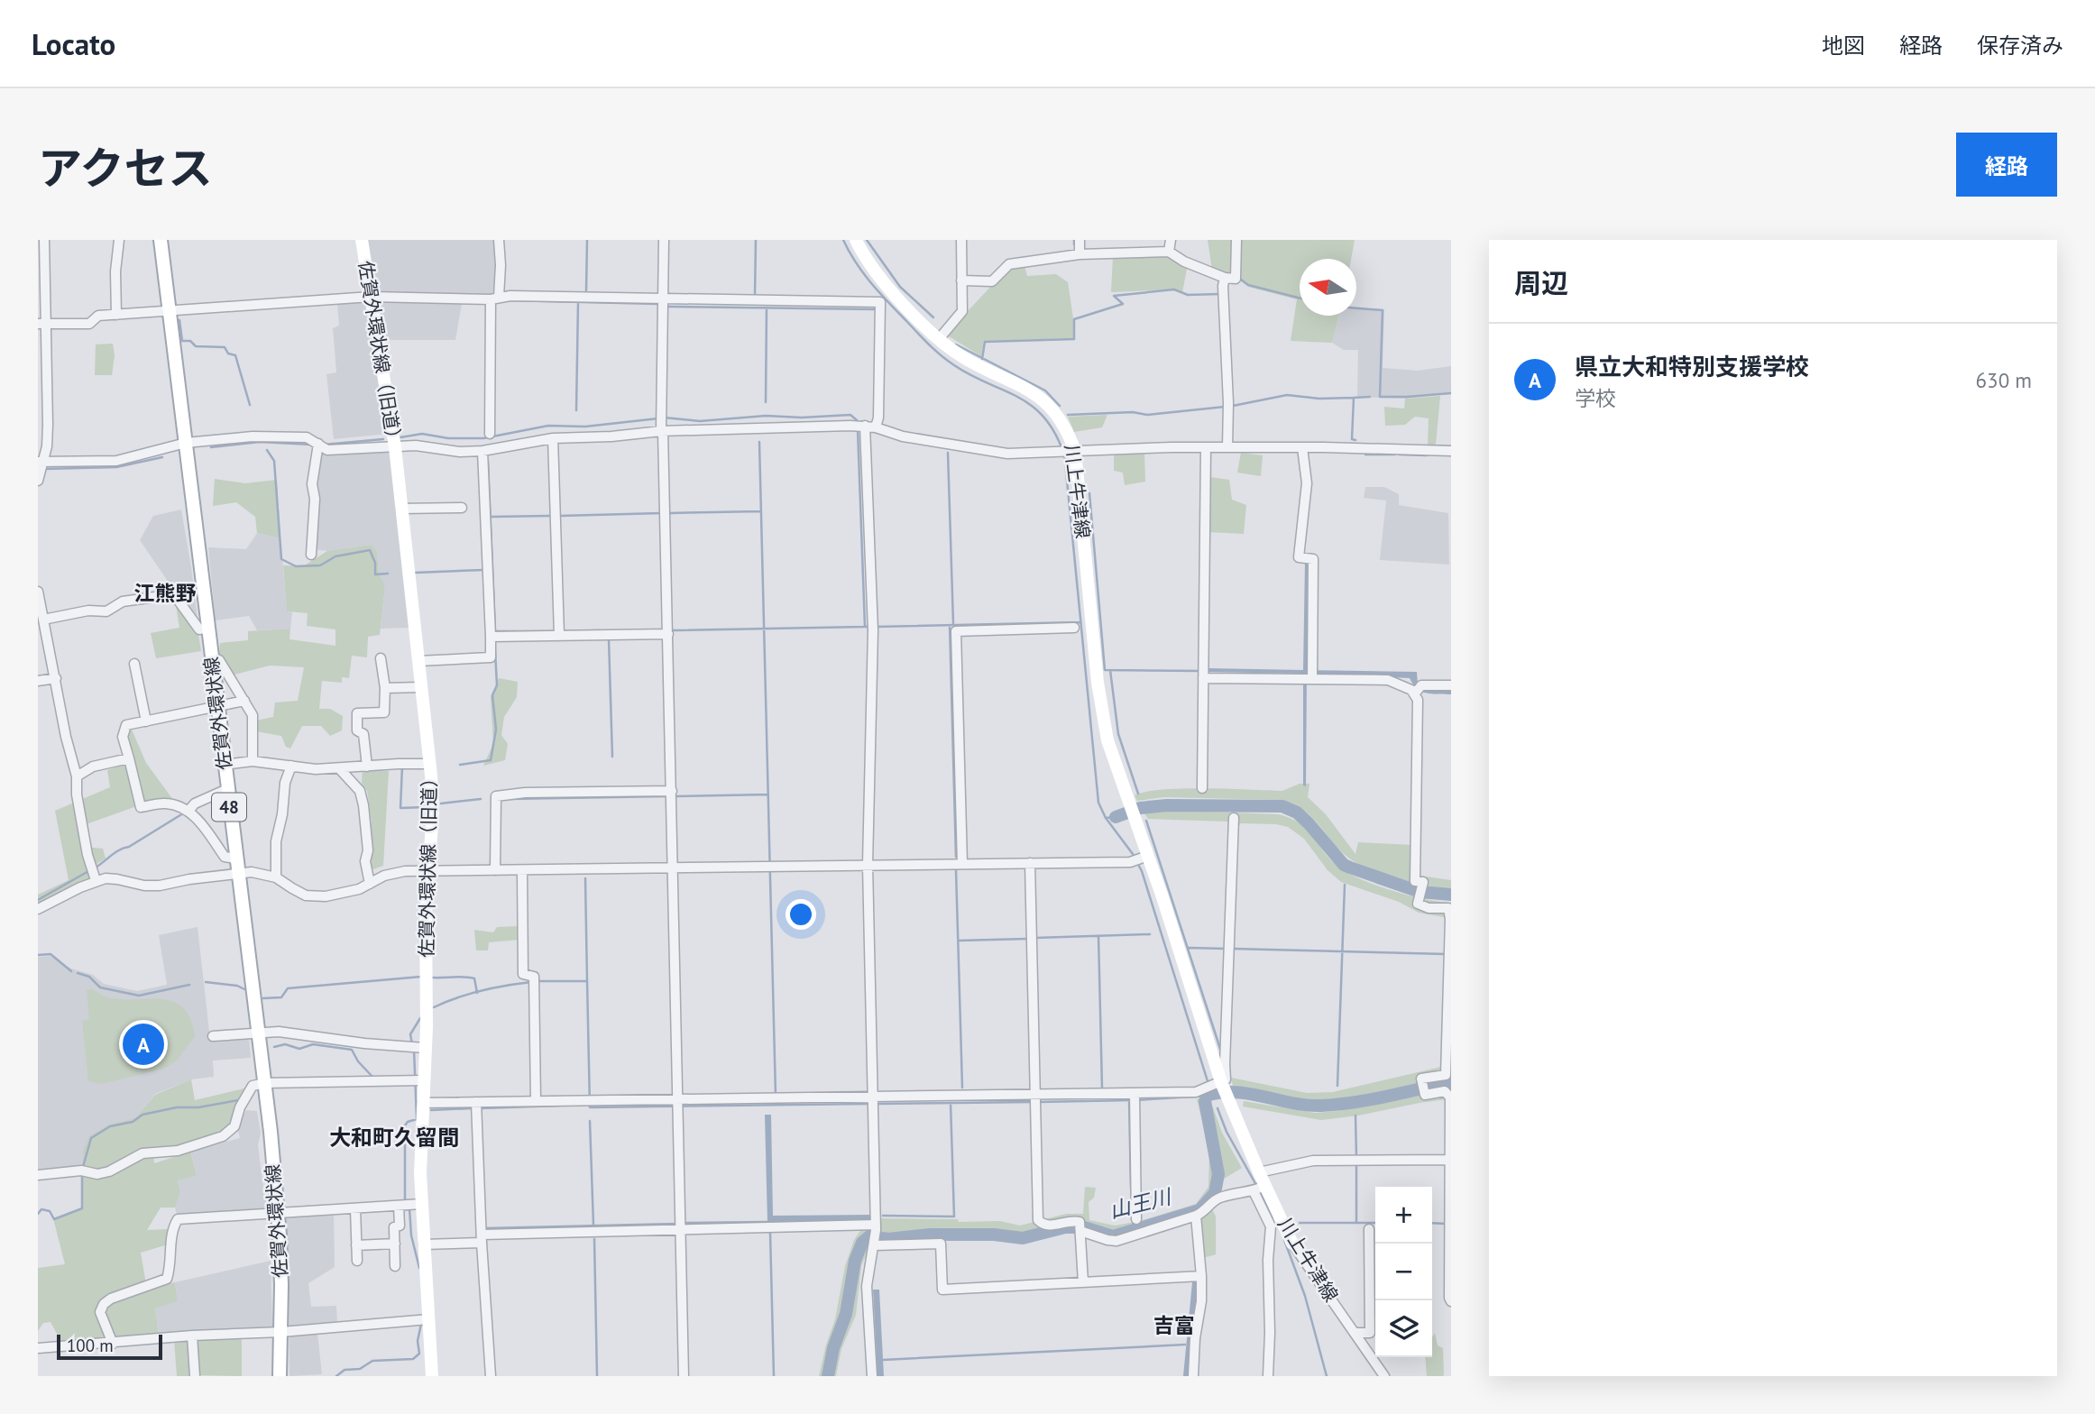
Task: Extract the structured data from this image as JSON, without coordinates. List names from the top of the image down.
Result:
{
  "streets": {
    "main road": [
      "佐賀外環状線（旧道）",
      "川上牛津線",
      "佐賀外環状線",
      "48"
    ]
  },
  "districts": ["江熊野", "大和町久留間", "吉富"],
  "water": ["山王川"],
  "scale_bar": "100 m",
  "north": "left",
  "page": {
    "header": "Locato",
    "nav": ["地図", "経路", "保存済み"],
    "title": "アクセス",
    "buttons": "経路",
    "heading": "周辺",
    "list": [
      {
        "mark": "A",
        "name": "県立大和特別支援学校",
        "note": "学校",
        "value": "630 m"
      }
    ],
    "pins": "A",
    "map_buttons": ["+", "−"],
    "scale": "100 m"
  }
}
